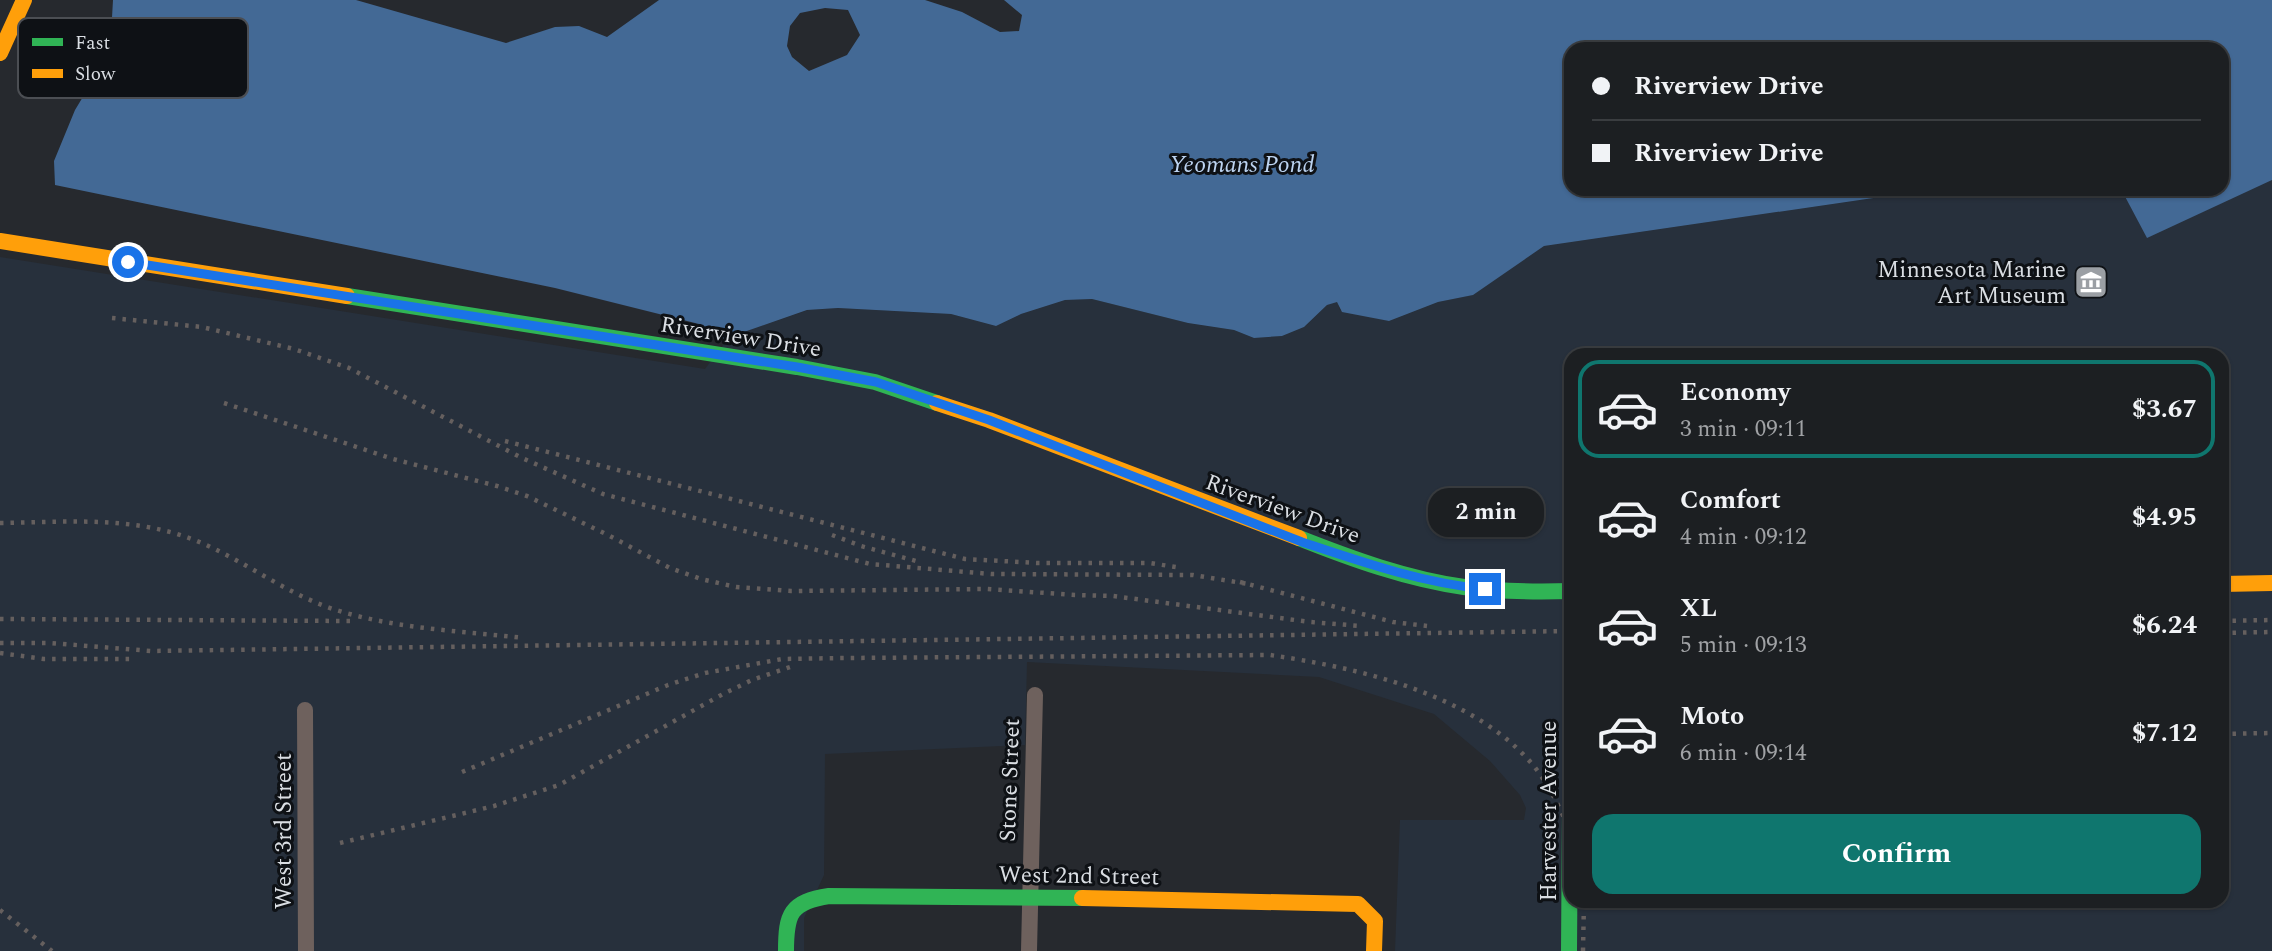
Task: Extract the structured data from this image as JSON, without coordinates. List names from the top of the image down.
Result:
{
  "streets": {
    "street": [
      "Riverview Drive",
      "Stone Street",
      "Harvester Avenue",
      "West 3rd Street",
      "West 2nd Street"
    ]
  },
  "crossings": [
    ["Stone Street", "West 2nd Street"]
  ],
  "water": ["Yeomans Pond"],
  "places": {
    "museum": ["Minnesota Marine Art Museum"]
  },
  "legend": ["Fast", "Slow"],
  "page": {
    "banner": ["Riverview Drive", "Riverview Drive"],
    "list": [
      {
        "name": "Economy",
        "note": "3 min · 09:11",
        "value": "$3.67"
      },
      {
        "name": "Comfort",
        "note": "4 min · 09:12",
        "value": "$4.95"
      },
      {
        "name": "XL",
        "note": "5 min · 09:13",
        "value": "$6.24"
      },
      {
        "name": "Moto",
        "note": "6 min · 09:14",
        "value": "$7.12"
      }
    ],
    "bubble": "2 min",
    "buttons": "Confirm"
  }
}
